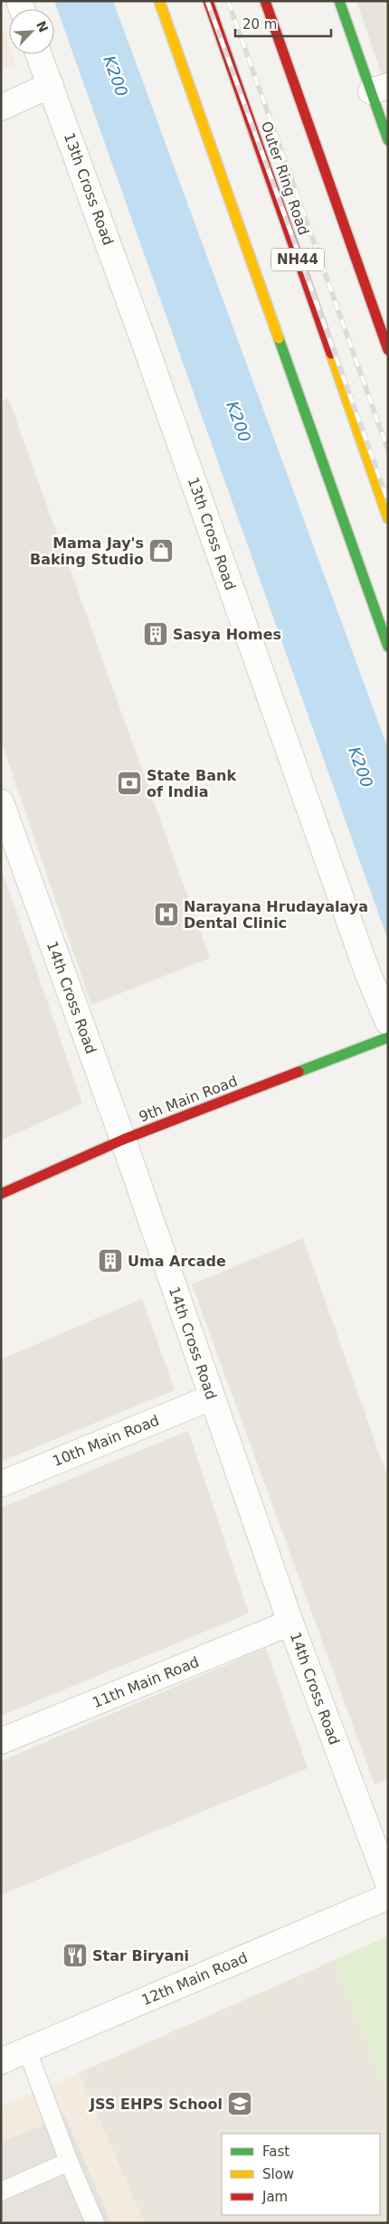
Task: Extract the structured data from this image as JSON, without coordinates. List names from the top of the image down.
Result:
{
  "streets": {
    "main road": ["Outer Ring Road", "NH44", "9th Main Road"],
    "street": [
      "13th Cross Road",
      "14th Cross Road",
      "10th Main Road",
      "11th Main Road",
      "12th Main Road"
    ]
  },
  "crossings": [
    ["14th Cross Road", "9th Main Road"],
    ["14th Cross Road", "10th Main Road"],
    ["14th Cross Road", "11th Main Road"]
  ],
  "water": ["K200"],
  "places": {
    "shop": ["Mama Jay's Baking Studio"],
    "building": ["Sasya Homes", "Uma Arcade"],
    "bank": ["State Bank of India"],
    "hospital": ["Narayana Hrudayalaya Dental Clinic"],
    "restaurant": ["Star Biryani"],
    "school or university": ["JSS EHPS School"]
  },
  "legend": ["Fast", "Slow", "Jam"],
  "scale_bar": "20 m",
  "north": "top right"
}
